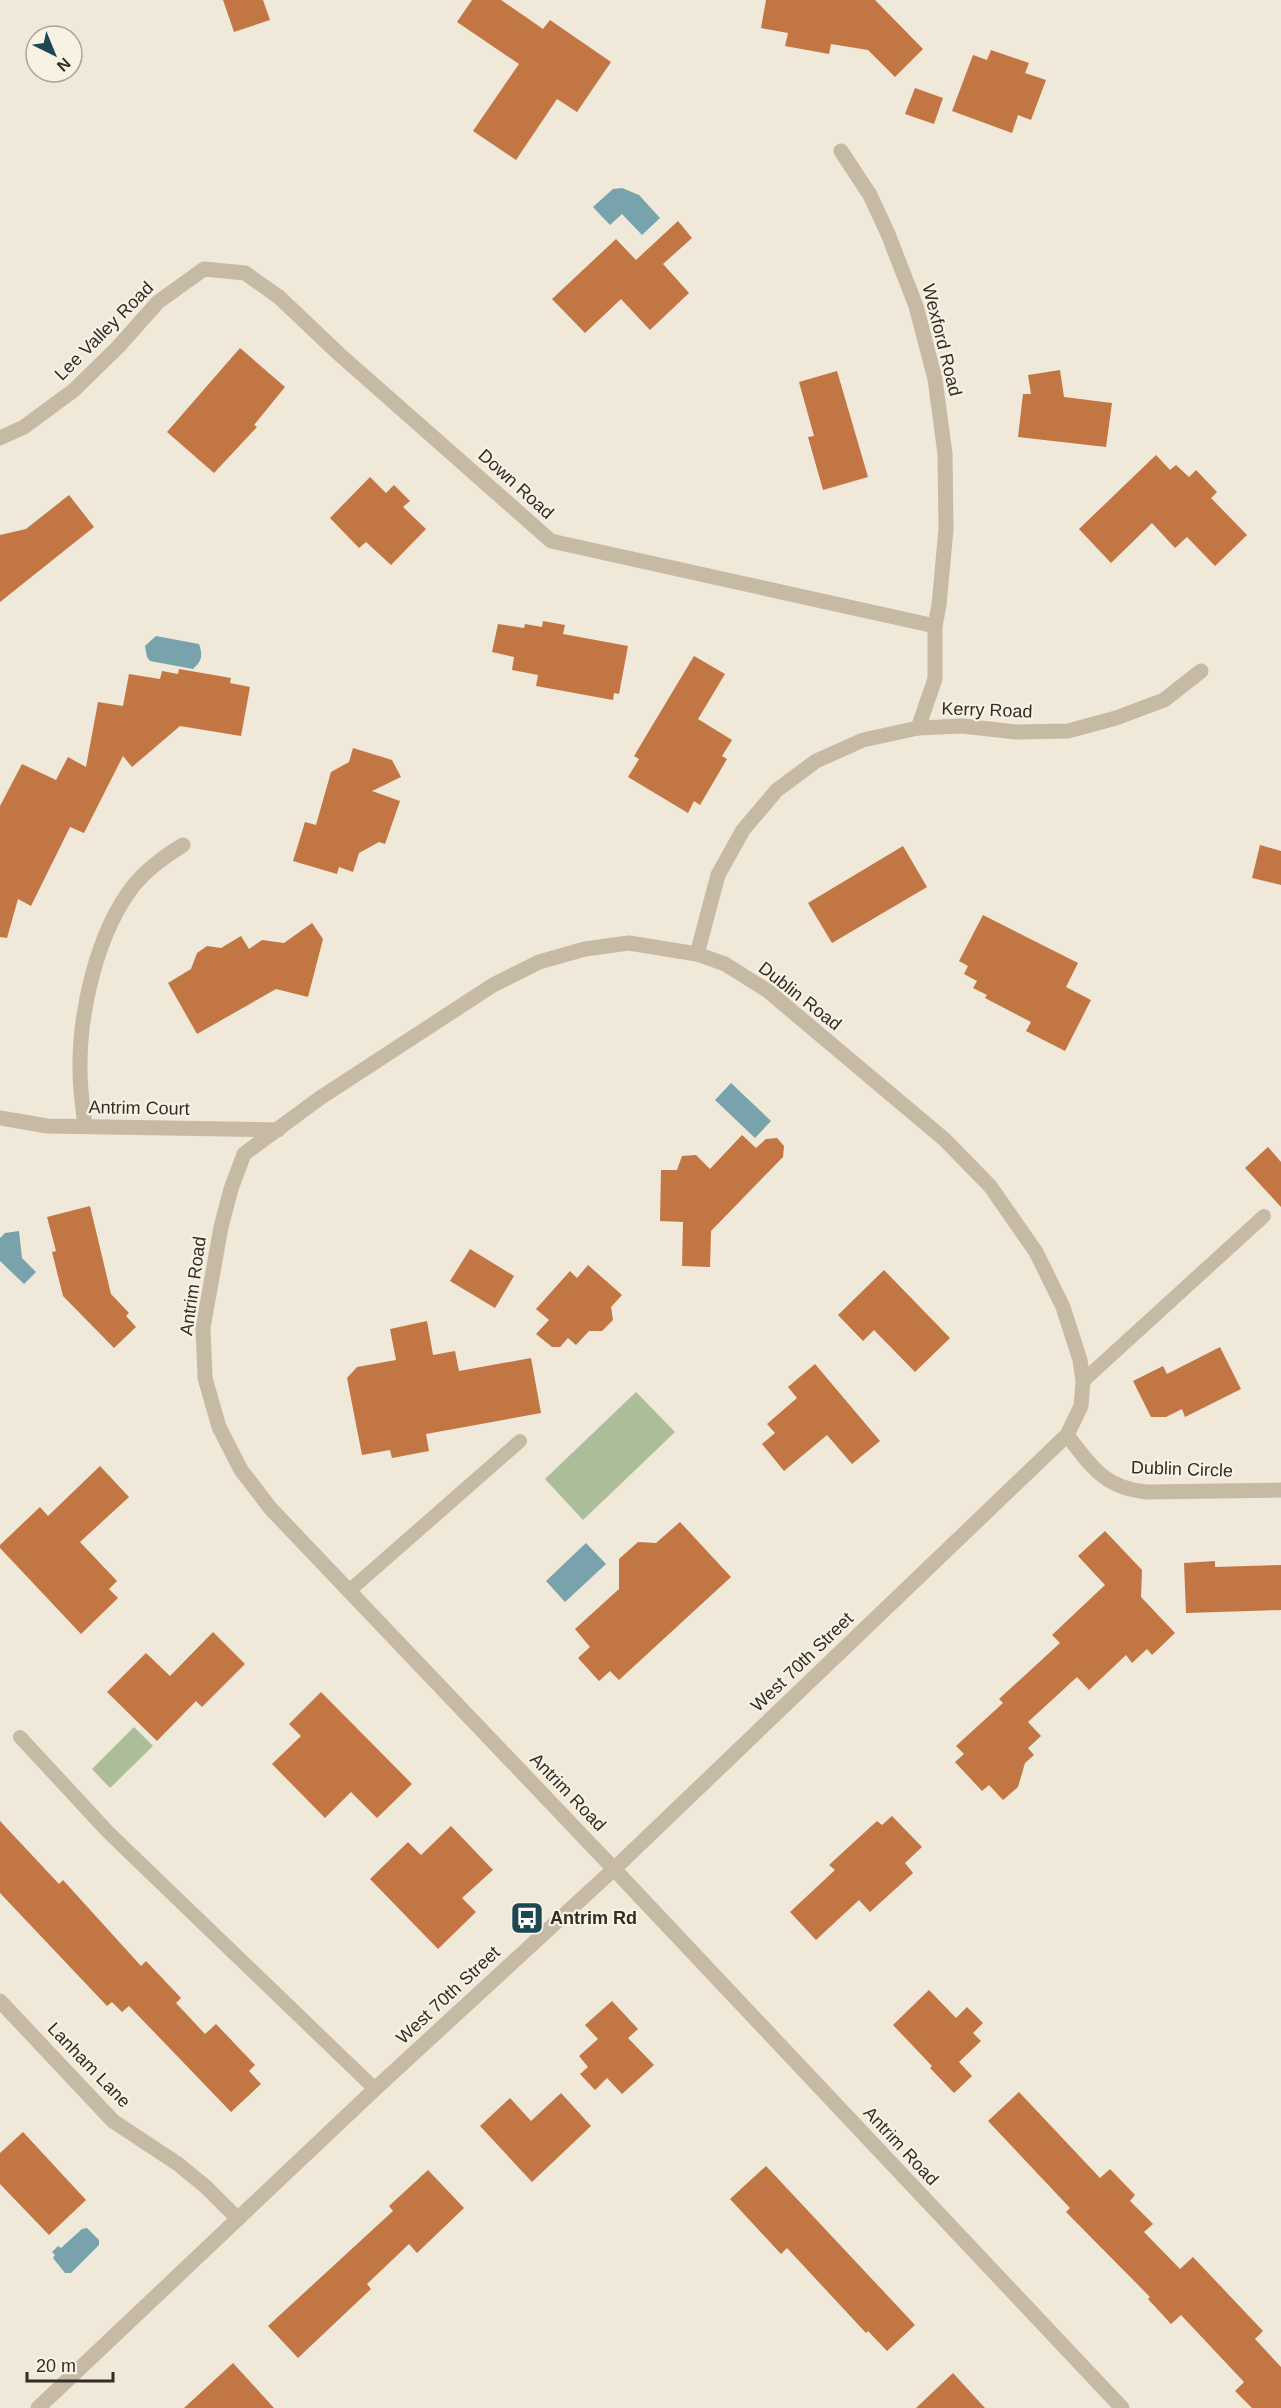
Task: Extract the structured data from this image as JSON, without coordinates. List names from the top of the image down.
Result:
{
  "streets": {
    "street": [
      "Lee Valley Road",
      "Wexford Road",
      "Down Road",
      "Kerry Road",
      "Dublin Road",
      "Antrim Court",
      "Antrim Road",
      "Dublin Circle",
      "West 70th Street",
      "Lanham Lane"
    ]
  },
  "crossings": [
    ["Lee Valley Road", "Down Road"],
    ["Wexford Road", "Down Road"],
    ["Wexford Road", "Kerry Road"],
    ["Kerry Road", "Dublin Road"],
    ["Dublin Road", "Antrim Court"],
    ["Dublin Road", "Antrim Road"],
    ["Dublin Road", "Dublin Circle"],
    ["Dublin Road", "West 70th Street"],
    ["Antrim Court", "Antrim Road"],
    ["Antrim Road", "West 70th Street"],
    ["Dublin Circle", "West 70th Street"],
    ["West 70th Street", "Lanham Lane"]
  ],
  "places": {
    "bus stop": ["Antrim Rd"]
  },
  "scale_bar": "20 m",
  "north": "bottom right"
}
